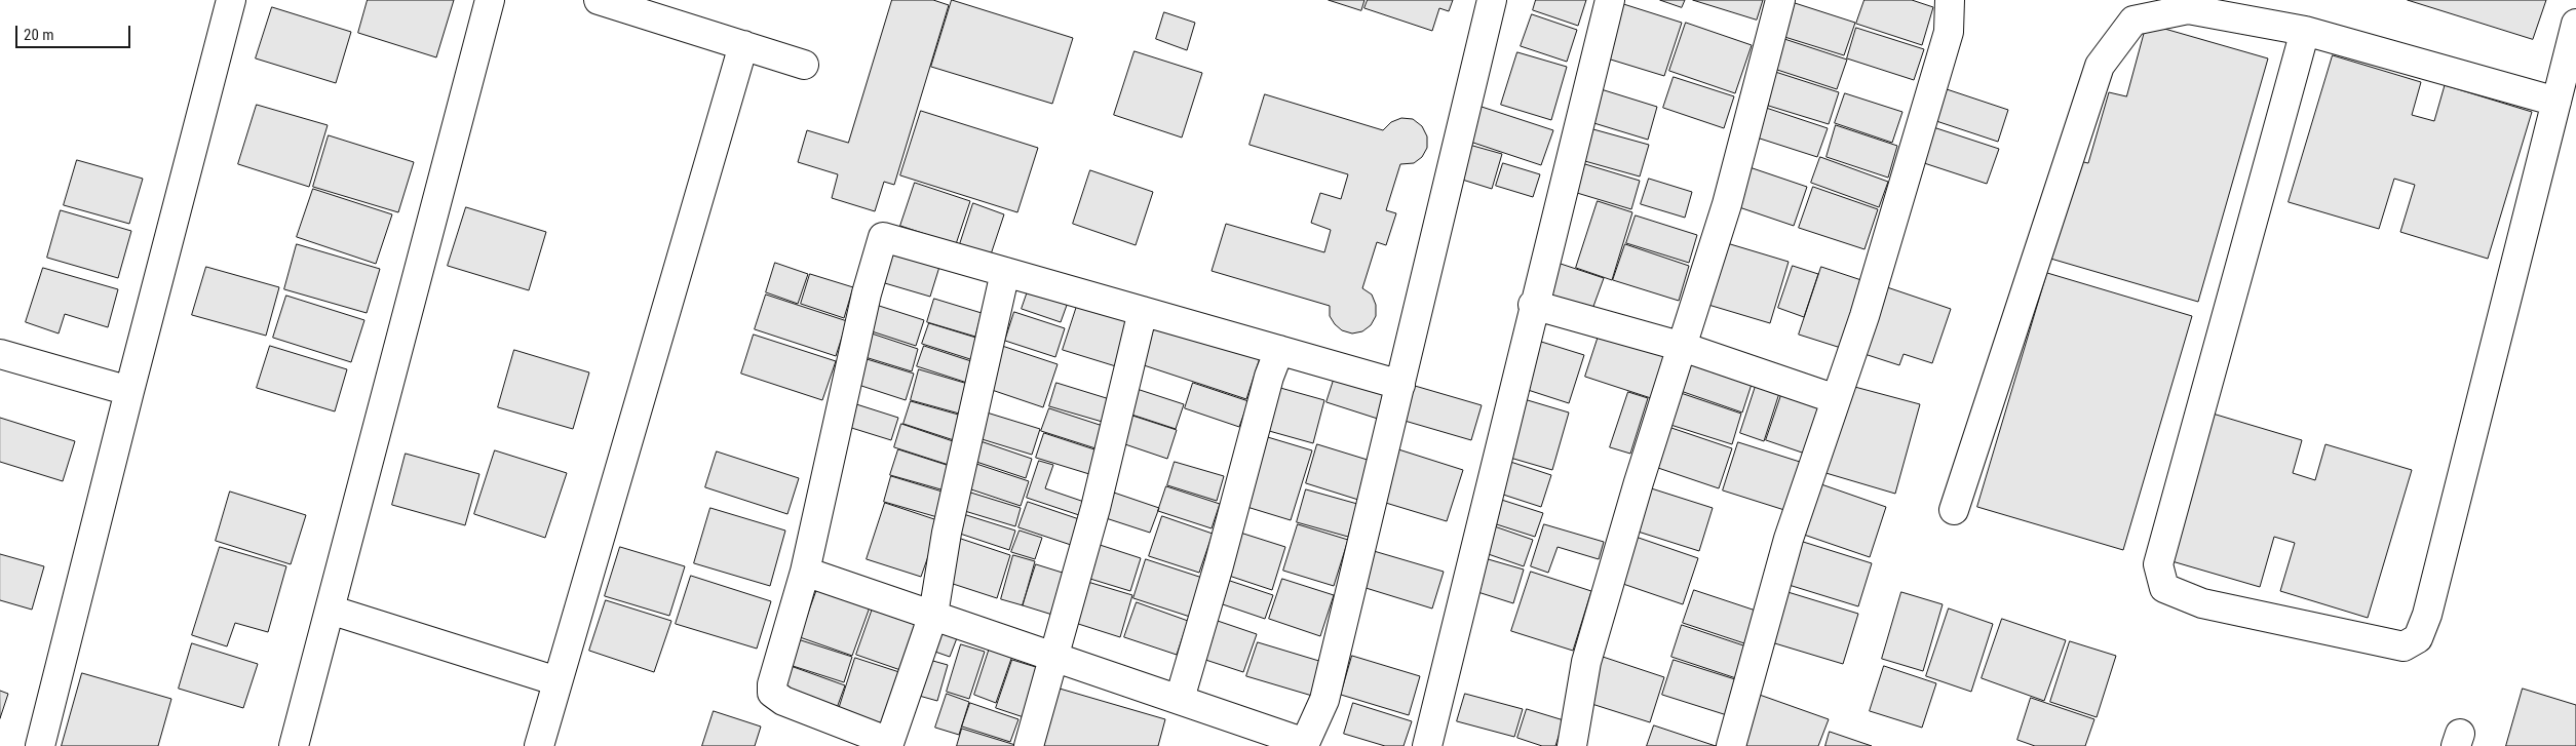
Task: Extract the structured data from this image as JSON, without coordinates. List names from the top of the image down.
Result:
{
  "scale_bar": "20 m"
}
